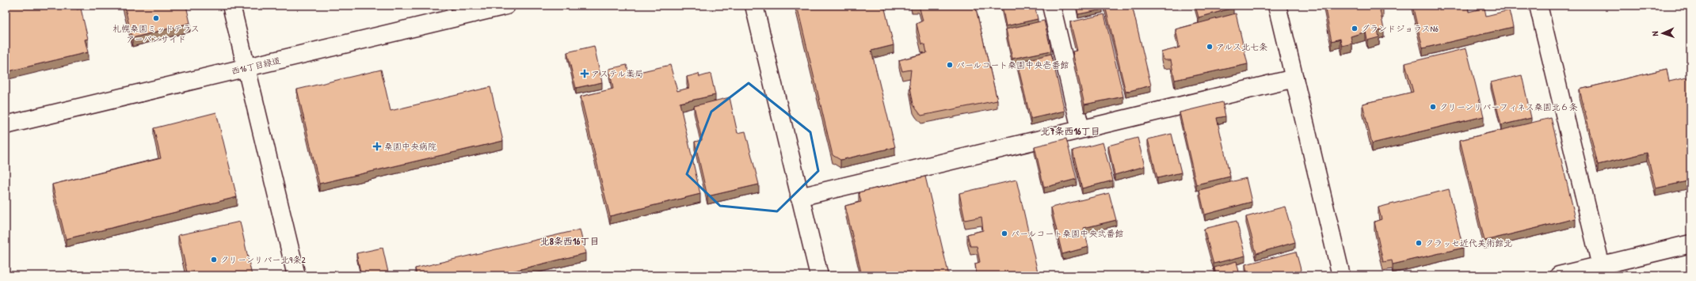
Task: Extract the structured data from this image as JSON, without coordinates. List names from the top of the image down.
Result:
{
  "streets": {
    "street": ["西16丁目緑道"]
  },
  "districts": ["北7条西16丁目", "北8条西16丁目"],
  "places": {
    "other": [
      "札幌桑園ミッドテラス アーバンサイド",
      "グランドジョラスN6",
      "アルス北七条",
      "パールコート桑園中央壱番館",
      "クリーンリバーフィネス桑園北６条",
      "パールコート桑園中央弐番館",
      "クラッセ近代美術館北",
      "クリーンリバー北9条2"
    ],
    "health": ["アステル薬局", "桑園中央病院"]
  },
  "north": "left"
}
